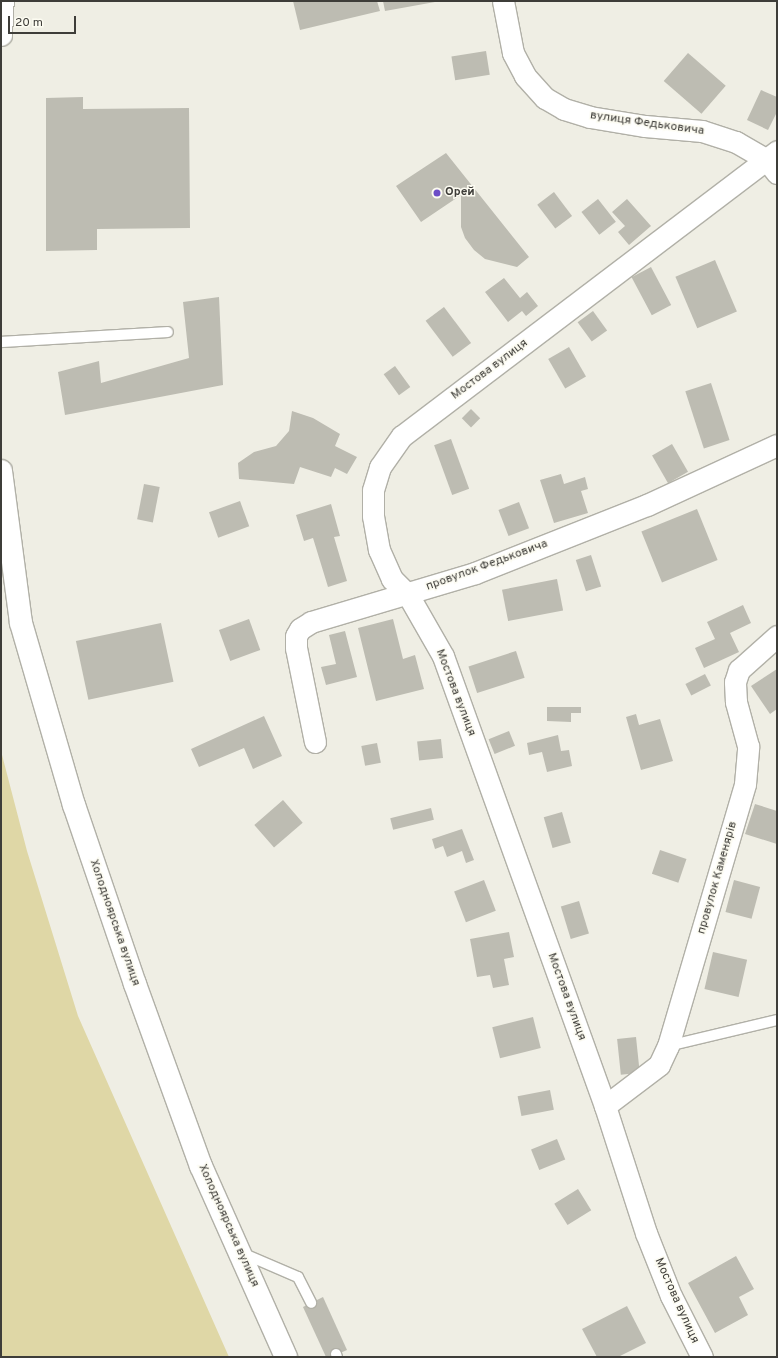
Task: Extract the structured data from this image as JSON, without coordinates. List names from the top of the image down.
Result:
{
  "streets": {
    "main road": ["Холодноярська вулиця"],
    "street": [
      "вулиця Федьковича",
      "Мостова вулиця",
      "провулок Федьковича",
      "провулок Каменярів"
    ]
  },
  "crossings": [
    ["вулиця Федьковича", "Мостова вулиця"],
    ["Мостова вулиця", "провулок Федьковича"],
    ["Мостова вулиця", "провулок Каменярів"]
  ],
  "places": ["Орей"],
  "scale_bar": "20 m"
}
